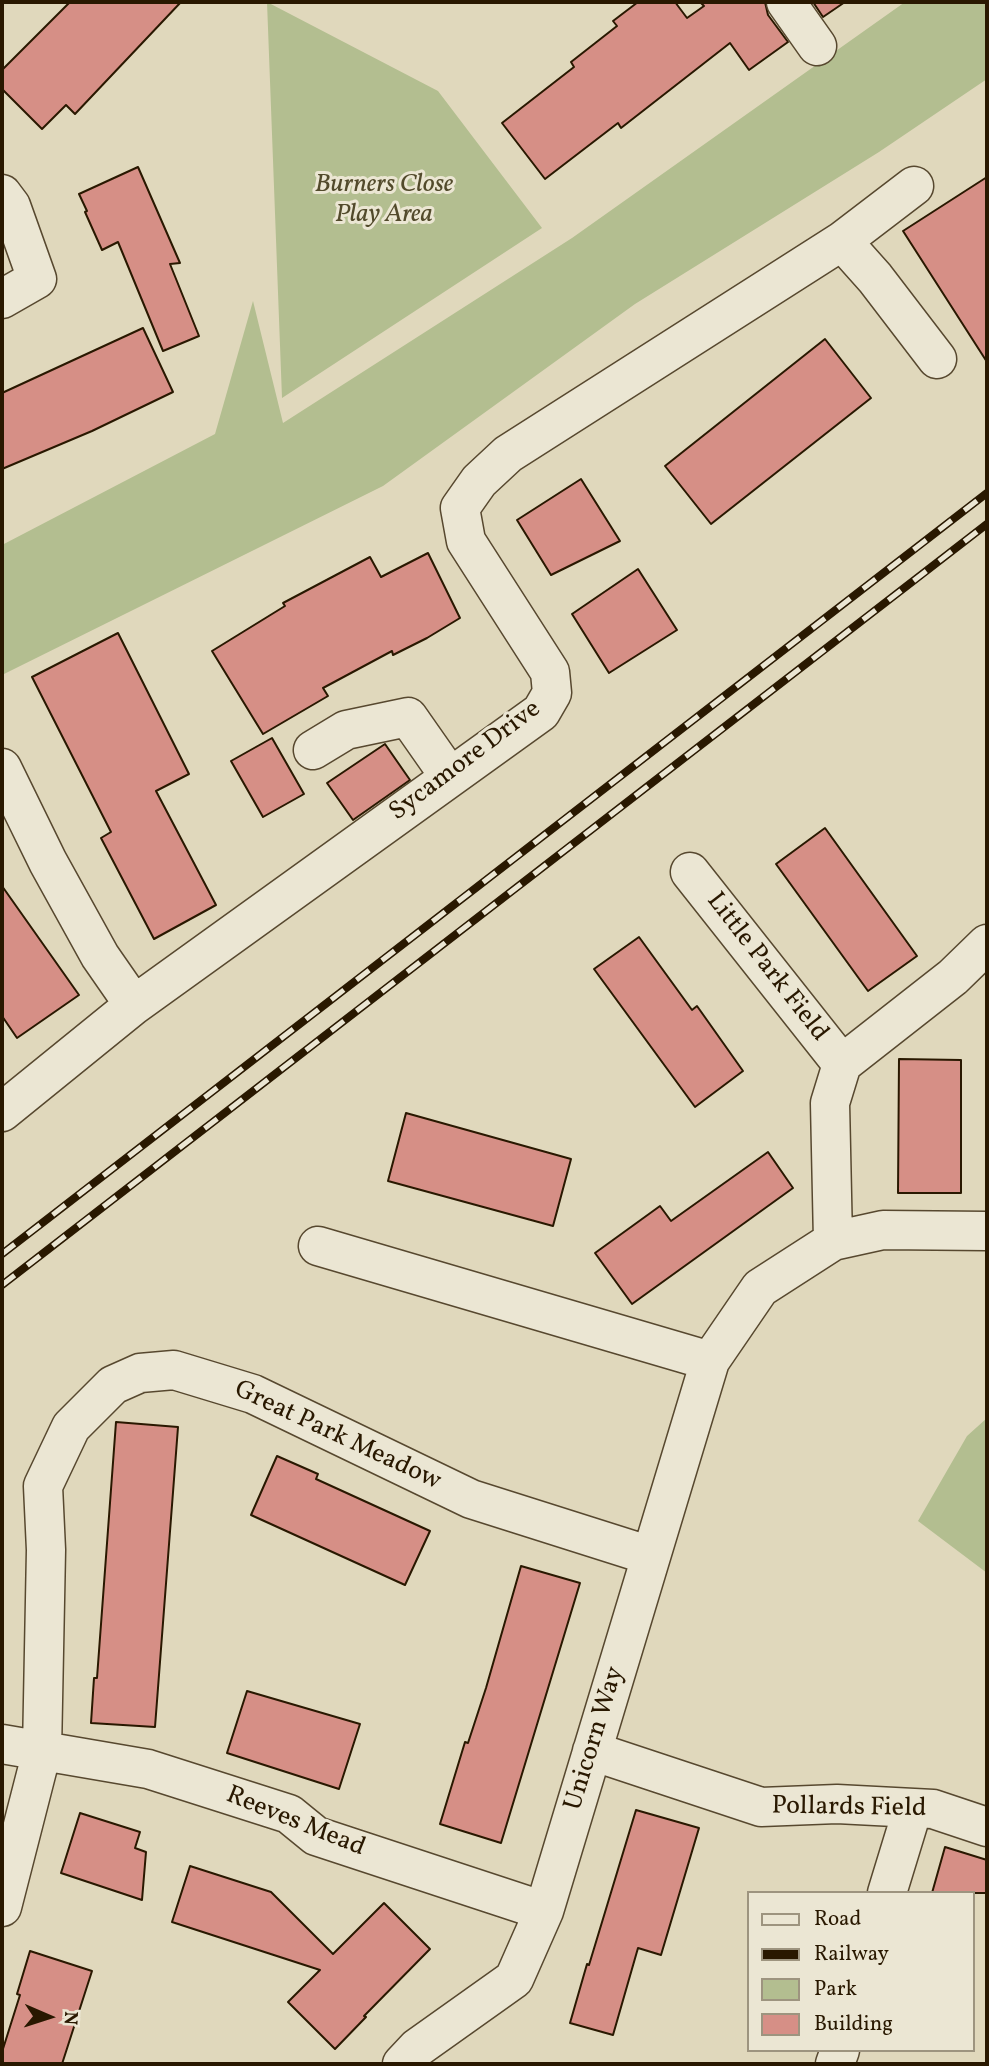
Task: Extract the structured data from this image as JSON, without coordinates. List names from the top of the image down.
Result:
{
  "streets": {
    "street": [
      "Sycamore Drive",
      "Little Park Field",
      "Great Park Meadow",
      "Unicorn Way",
      "Pollards Field",
      "Reeves Mead"
    ]
  },
  "crossings": [
    ["Little Park Field", "Unicorn Way"],
    ["Great Park Meadow", "Unicorn Way"],
    ["Great Park Meadow", "Reeves Mead"],
    ["Unicorn Way", "Pollards Field"],
    ["Unicorn Way", "Reeves Mead"]
  ],
  "parks": ["Burners Close Play Area"],
  "legend": [
    "Road",
    "Railway",
    "Park",
    "Building"
  ],
  "north": "right"
}
